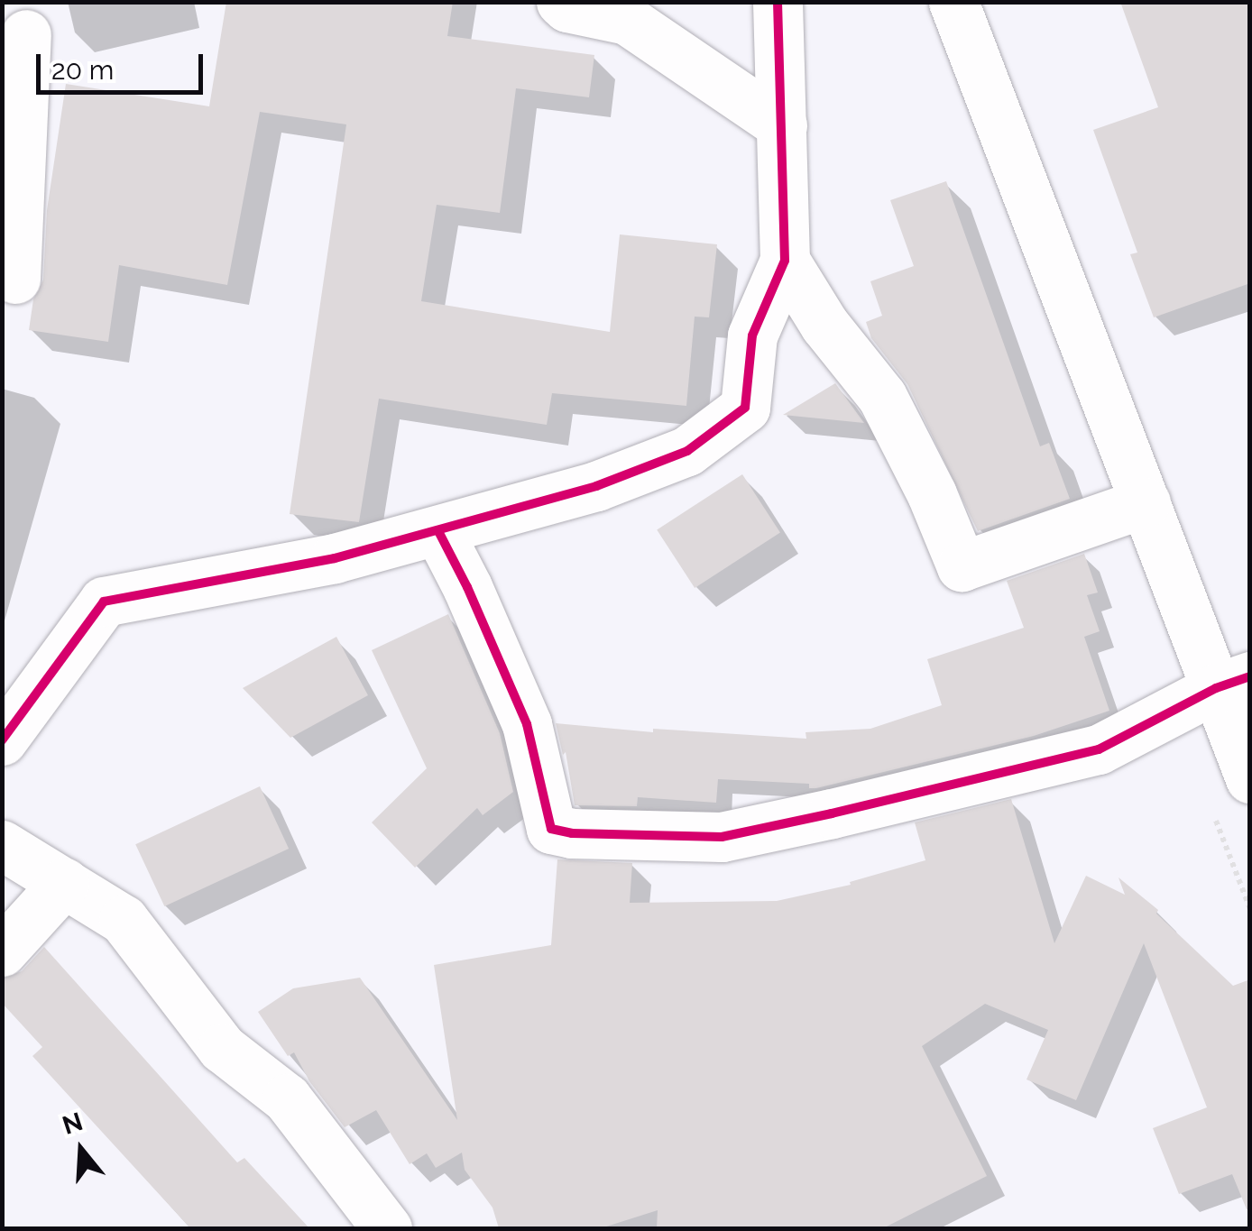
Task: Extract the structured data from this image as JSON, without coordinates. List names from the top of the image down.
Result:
{
  "scale_bar": "20 m",
  "north": "top"
}
